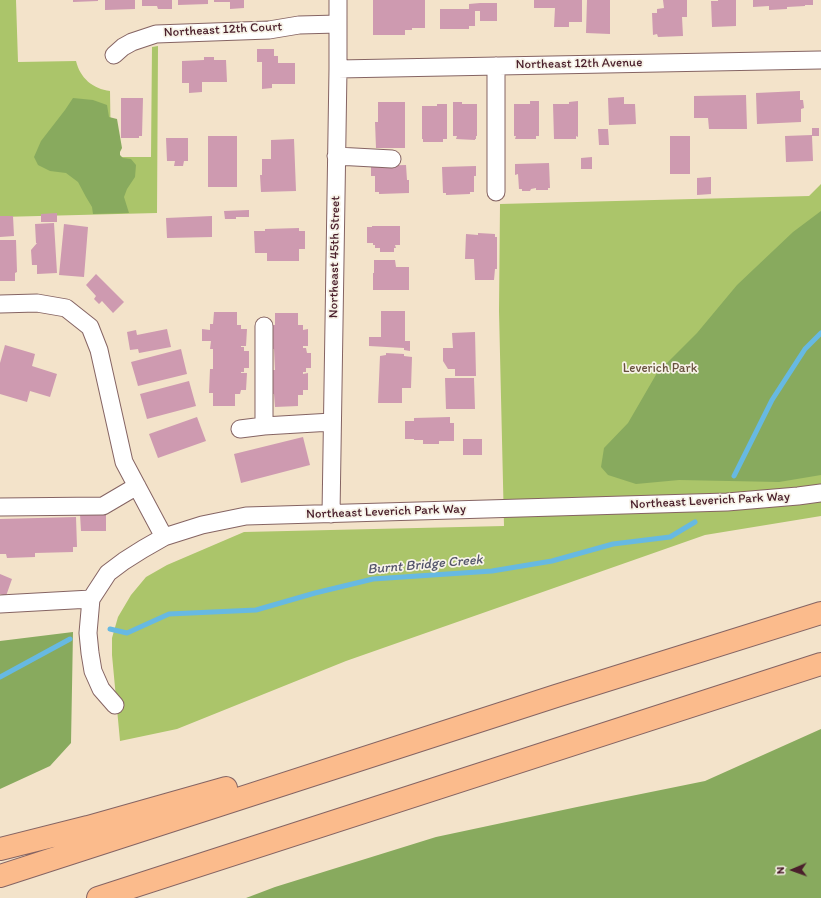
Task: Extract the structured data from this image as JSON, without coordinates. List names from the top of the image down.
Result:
{
  "streets": {
    "street": [
      "Northeast 12th Court",
      "Northeast 12th Avenue",
      "Northeast 45th Street",
      "Northeast Leverich Park Way"
    ]
  },
  "crossings": [
    ["Northeast 12th Court", "Northeast 45th Street"],
    ["Northeast 12th Avenue", "Northeast 45th Street"],
    ["Northeast 45th Street", "Northeast Leverich Park Way"]
  ],
  "water": ["Burnt Bridge Creek"],
  "parks": ["Leverich Park"],
  "north": "left"
}
